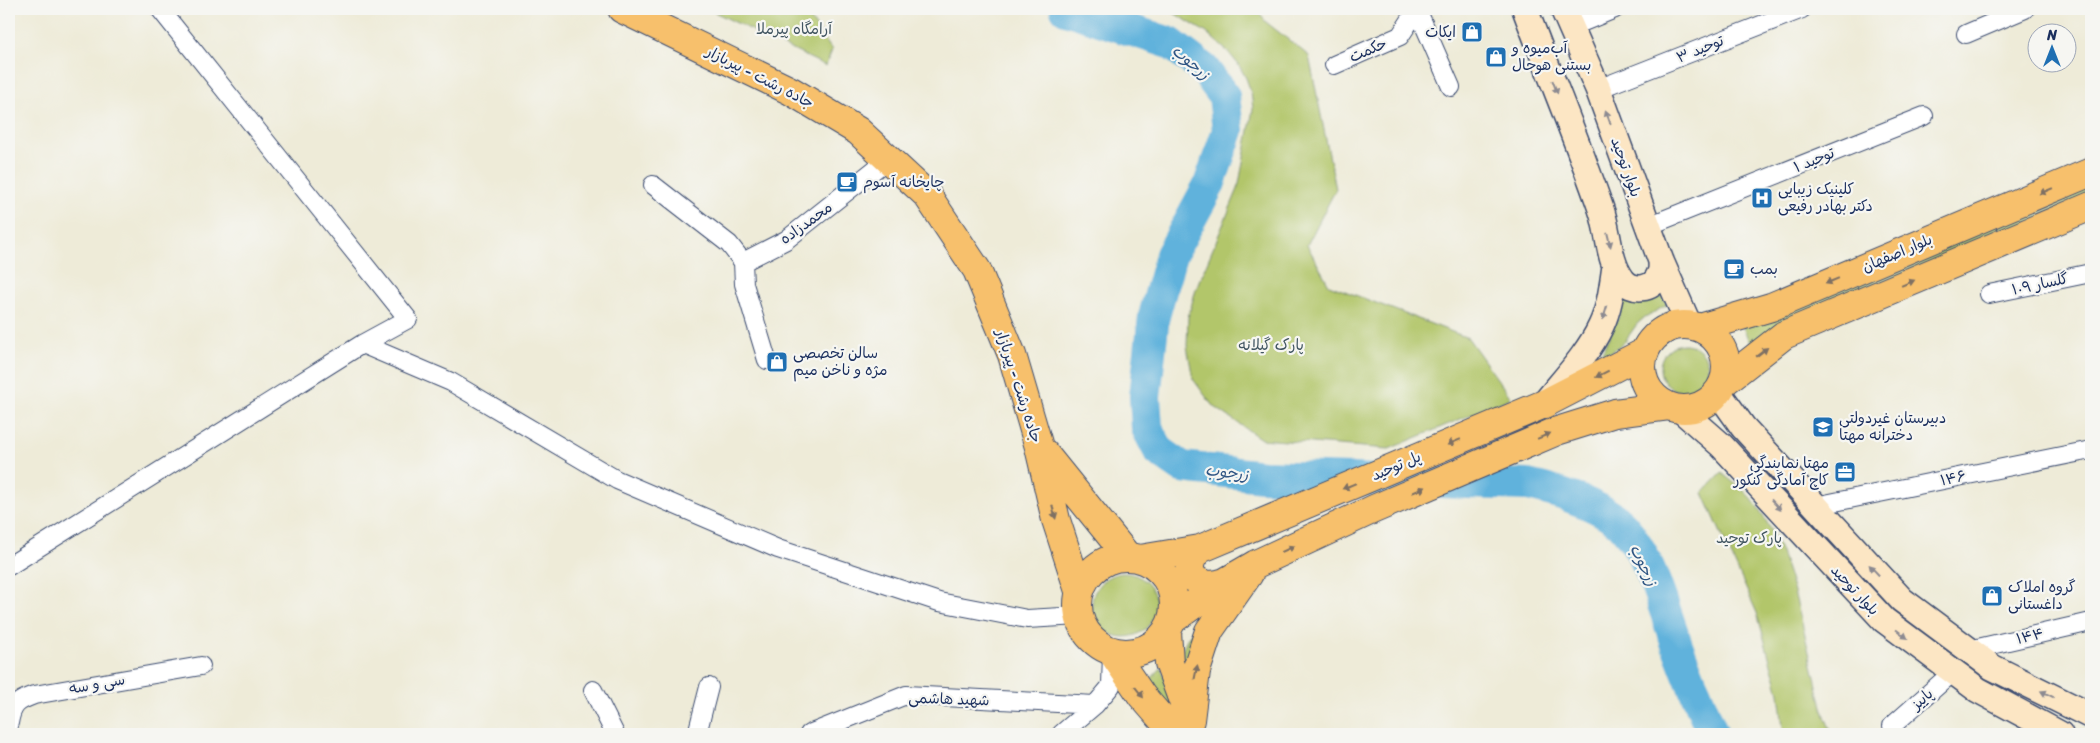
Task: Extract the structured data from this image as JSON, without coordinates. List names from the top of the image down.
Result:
{
  "streets": {
    "main road": [
      "جاده رشت - پیربازار",
      "بلوار توحید",
      "بلوار اصفهان",
      "پل توحید"
    ],
    "street": [
      "توحید ۳",
      "حکمت",
      "توحید ۱",
      "محمدزاده",
      "گلسار ۱۰۹",
      "۱۴۶",
      "۱۴۴",
      "سی و سه",
      "شهید هاشمی",
      "پاییز"
    ]
  },
  "crossings": [
    ["توحید ۳", "بلوار توحید"],
    ["جاده رشت - پیربازار", "محمدزاده"],
    ["جاده رشت - پیربازار", "پل توحید"],
    ["توحید ۱", "بلوار توحید"],
    ["بلوار توحید", "بلوار اصفهان"],
    ["بلوار توحید", "پل توحید"],
    ["بلوار توحید", "۱۴۶"],
    ["بلوار توحید", "۱۴۴"],
    ["بلوار توحید", "پاییز"],
    ["بلوار اصفهان", "پل توحید"]
  ],
  "water": ["زرجوب"],
  "parks": ["آرامگاه پیرملا", "پارک گیلانه", "پارک توحید"],
  "places": {
    "shop": [
      "ایکات",
      "آب‌میوه و بستنی هوحال",
      "سالن تخصصی مژه و ناخن میم",
      "گروه املاک داغستانی"
    ],
    "cafe": ["چایخانه آسوم", "بمب"],
    "hospital": ["کلینیک زیبایی دکتر بهادر رفیعی"],
    "school or university": ["دبیرستان غیردولتی دخترانه مهتا"],
    "office": ["مهتا نمایندگی کاچ آمادگی کنکور"]
  },
  "north": "top"
}
